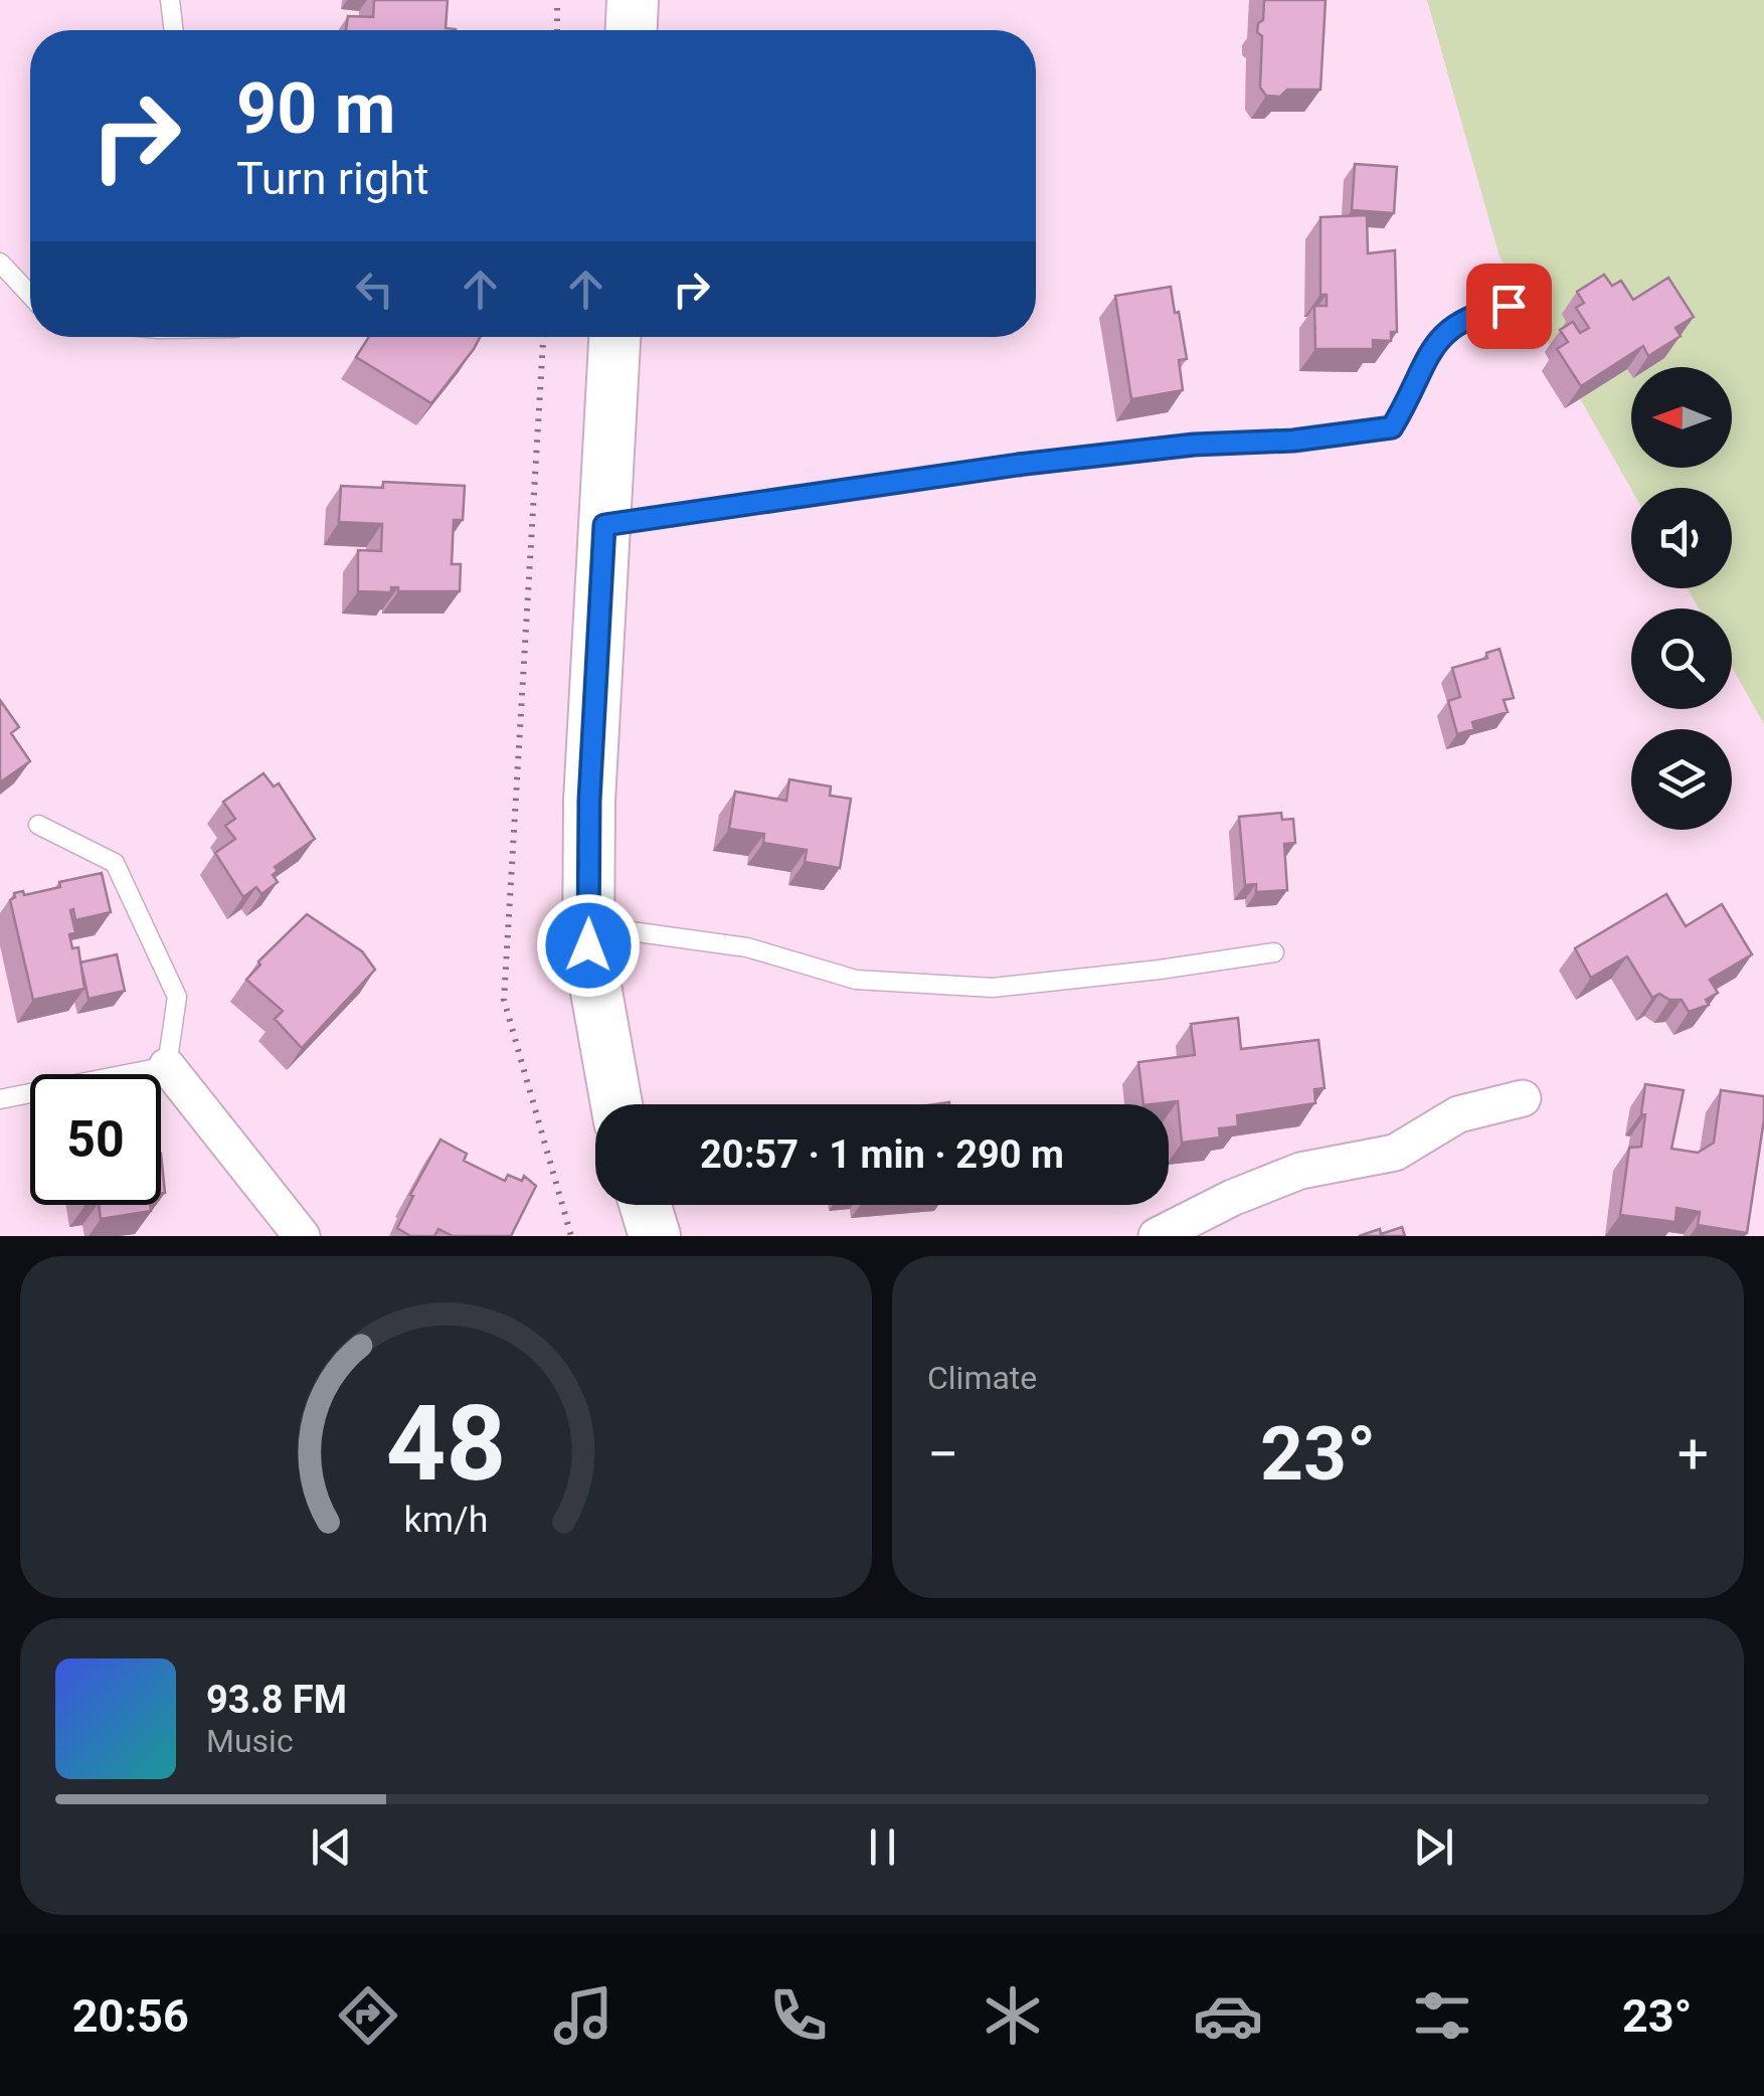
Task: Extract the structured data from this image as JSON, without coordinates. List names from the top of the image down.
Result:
{
  "north": "left",
  "page": {
    "turn": ["90 m", "Turn right"],
    "limit": "50",
    "trip": "20:57 · 1 min · 290 m",
    "tile": "Climate",
    "heat": ["−", "23°", "+"],
    "song": ["93.8 FM", "Music"],
    "tabs": ["20:56", "23°"],
    "gauge": ["48", "km/h"]
  }
}
